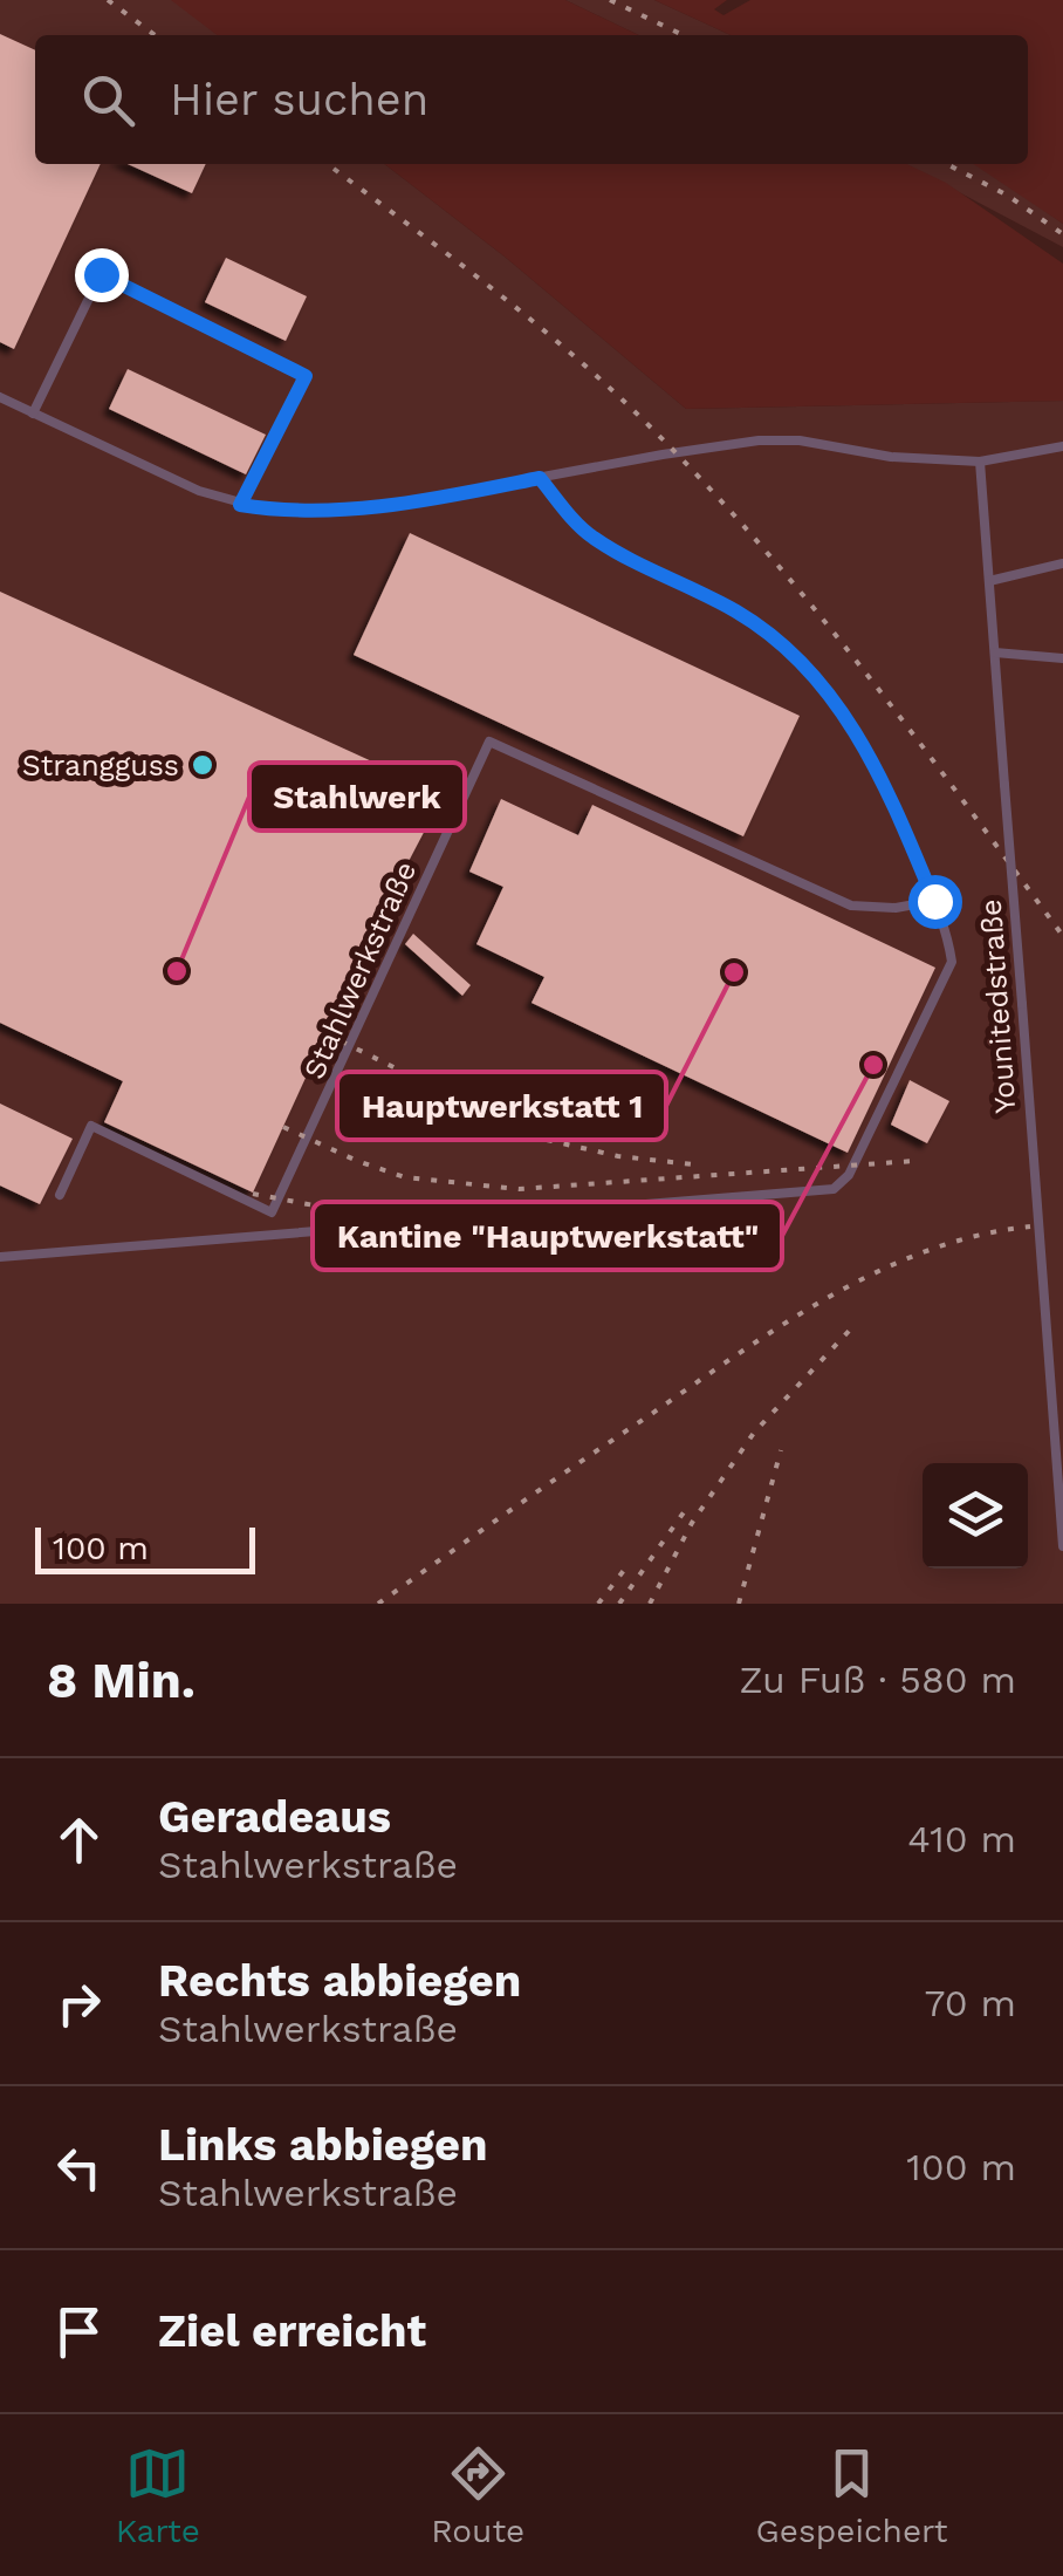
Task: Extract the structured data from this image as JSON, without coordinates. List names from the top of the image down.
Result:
{
  "streets": {
    "lane": ["Stahlwerkstraße", "Younitedstraße"]
  },
  "places": [
    "Strangguss",
    "Stahlwerk",
    "Hauptwerkstatt 1",
    "Kantine \"Hauptwerkstatt\""
  ],
  "scale_bar": "100 m",
  "page": {
    "search": "Hier suchen",
    "scale": "100 m",
    "heading": ["8 Min.", "Zu Fuß · 580 m"],
    "list": [
      ["Geradeaus", "Stahlwerkstraße", "410 m"],
      ["Rechts abbiegen", "Stahlwerkstraße", "70 m"],
      ["Links abbiegen", "Stahlwerkstraße", "100 m"],
      "Ziel erreicht"
    ],
    "nav": ["Karte", "Route", "Gespeichert"]
  }
}
